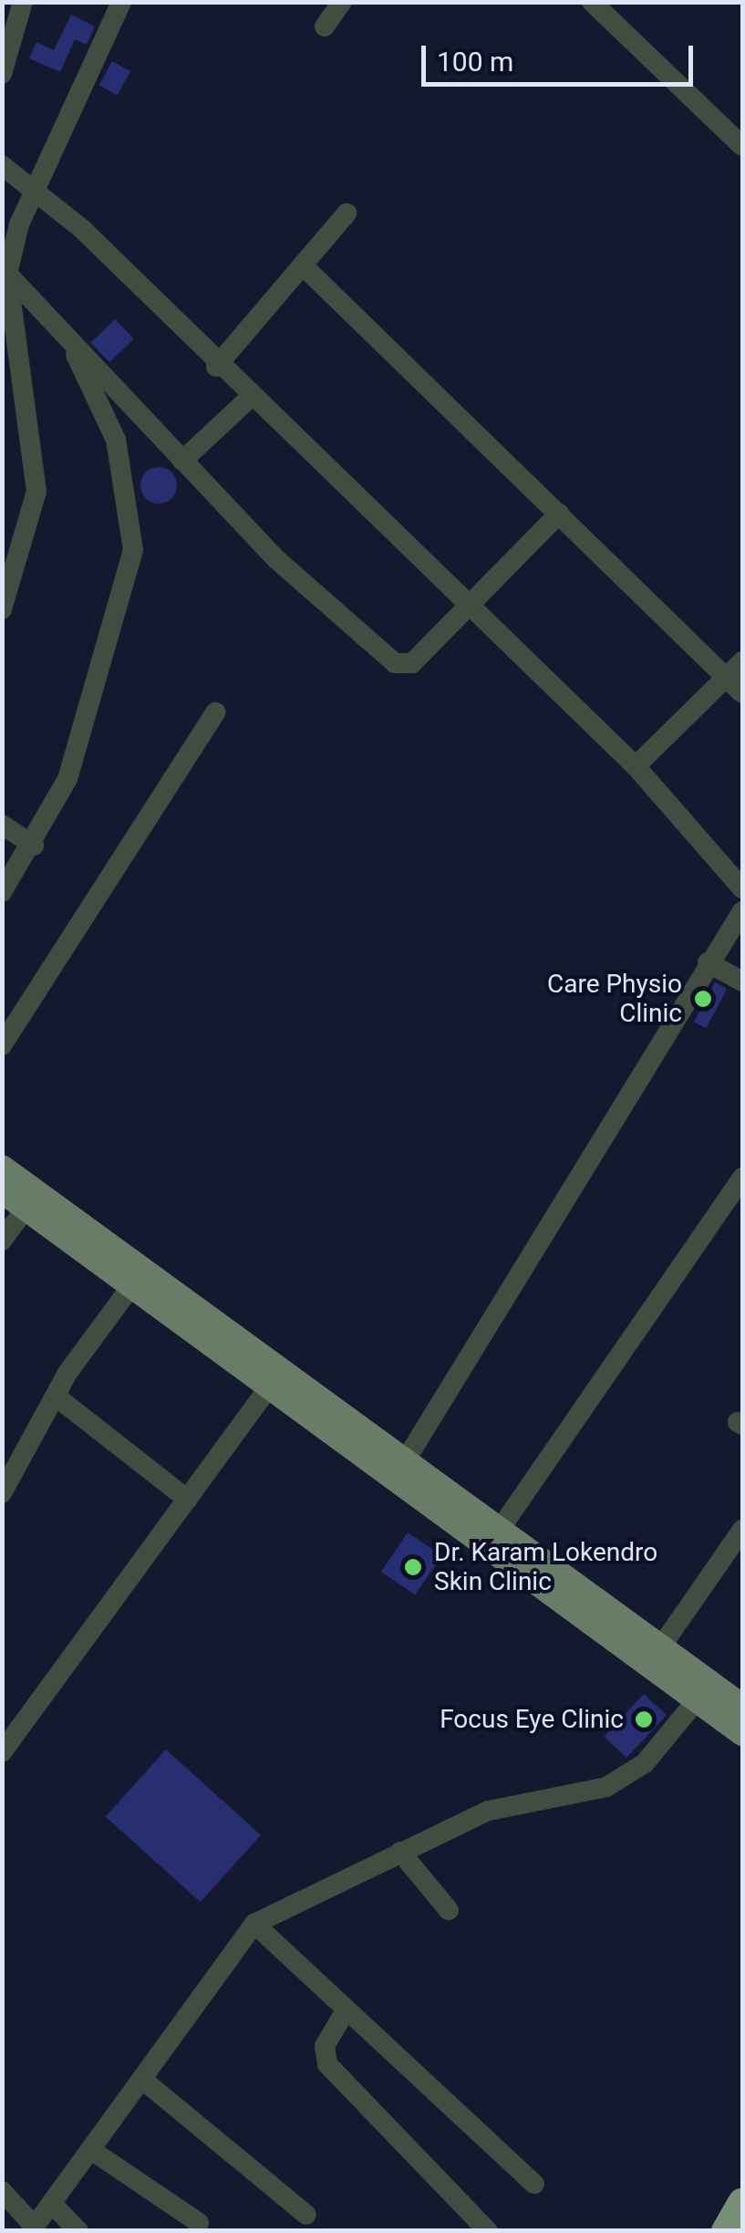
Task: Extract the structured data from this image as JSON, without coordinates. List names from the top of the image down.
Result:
{
  "places": ["Care Physio Clinic", "Dr. Karam Lokendro Skin Clinic", "Focus Eye Clinic"],
  "scale_bar": "100 m"
}
